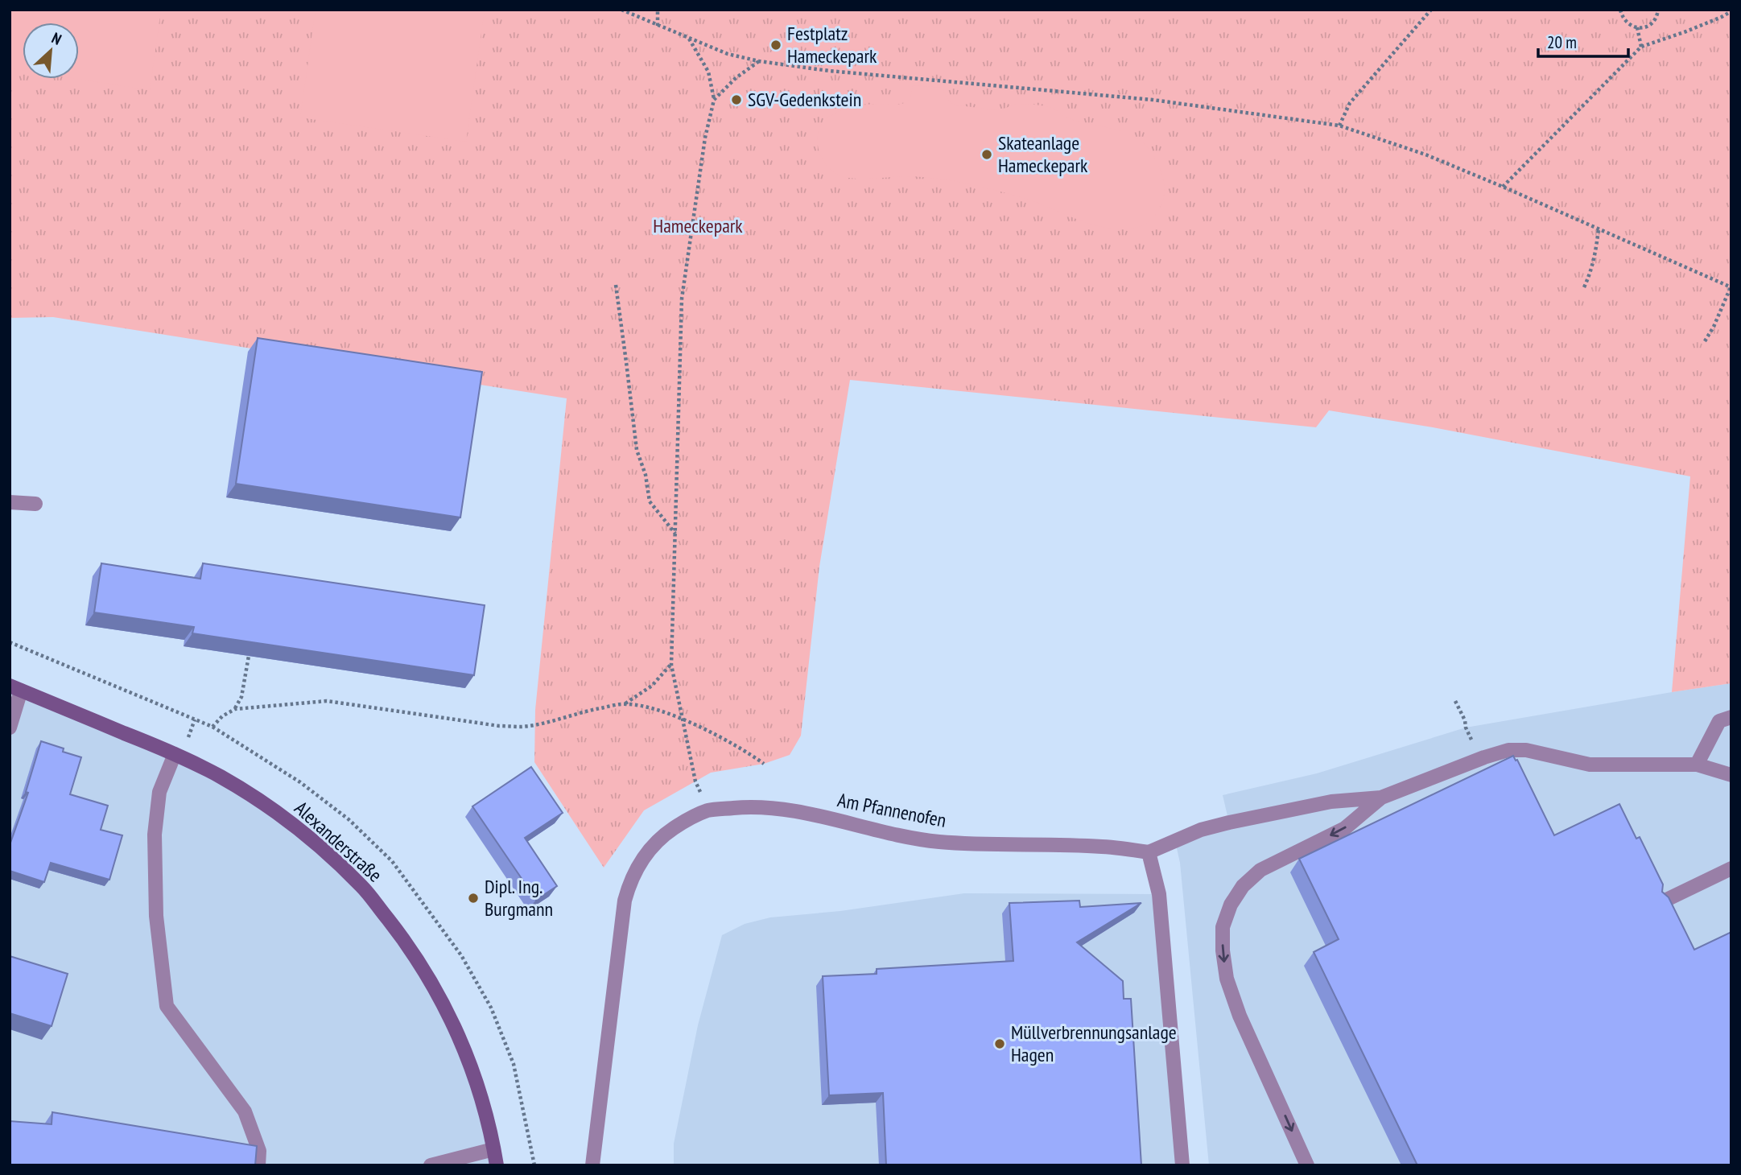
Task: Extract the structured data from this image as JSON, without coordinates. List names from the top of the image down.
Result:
{
  "streets": {
    "main road": ["Alexanderstraße"],
    "street": ["Am Pfannenofen"]
  },
  "parks": ["Hameckepark"],
  "places": [
    "Festplatz Hameckepark",
    "SGV-Gedenkstein",
    "Skateanlage Hameckepark",
    "Dipl. Ing. Burgmann",
    "Müllverbrennungsanlage Hagen"
  ],
  "scale_bar": "20 m",
  "north": "top right"
}
